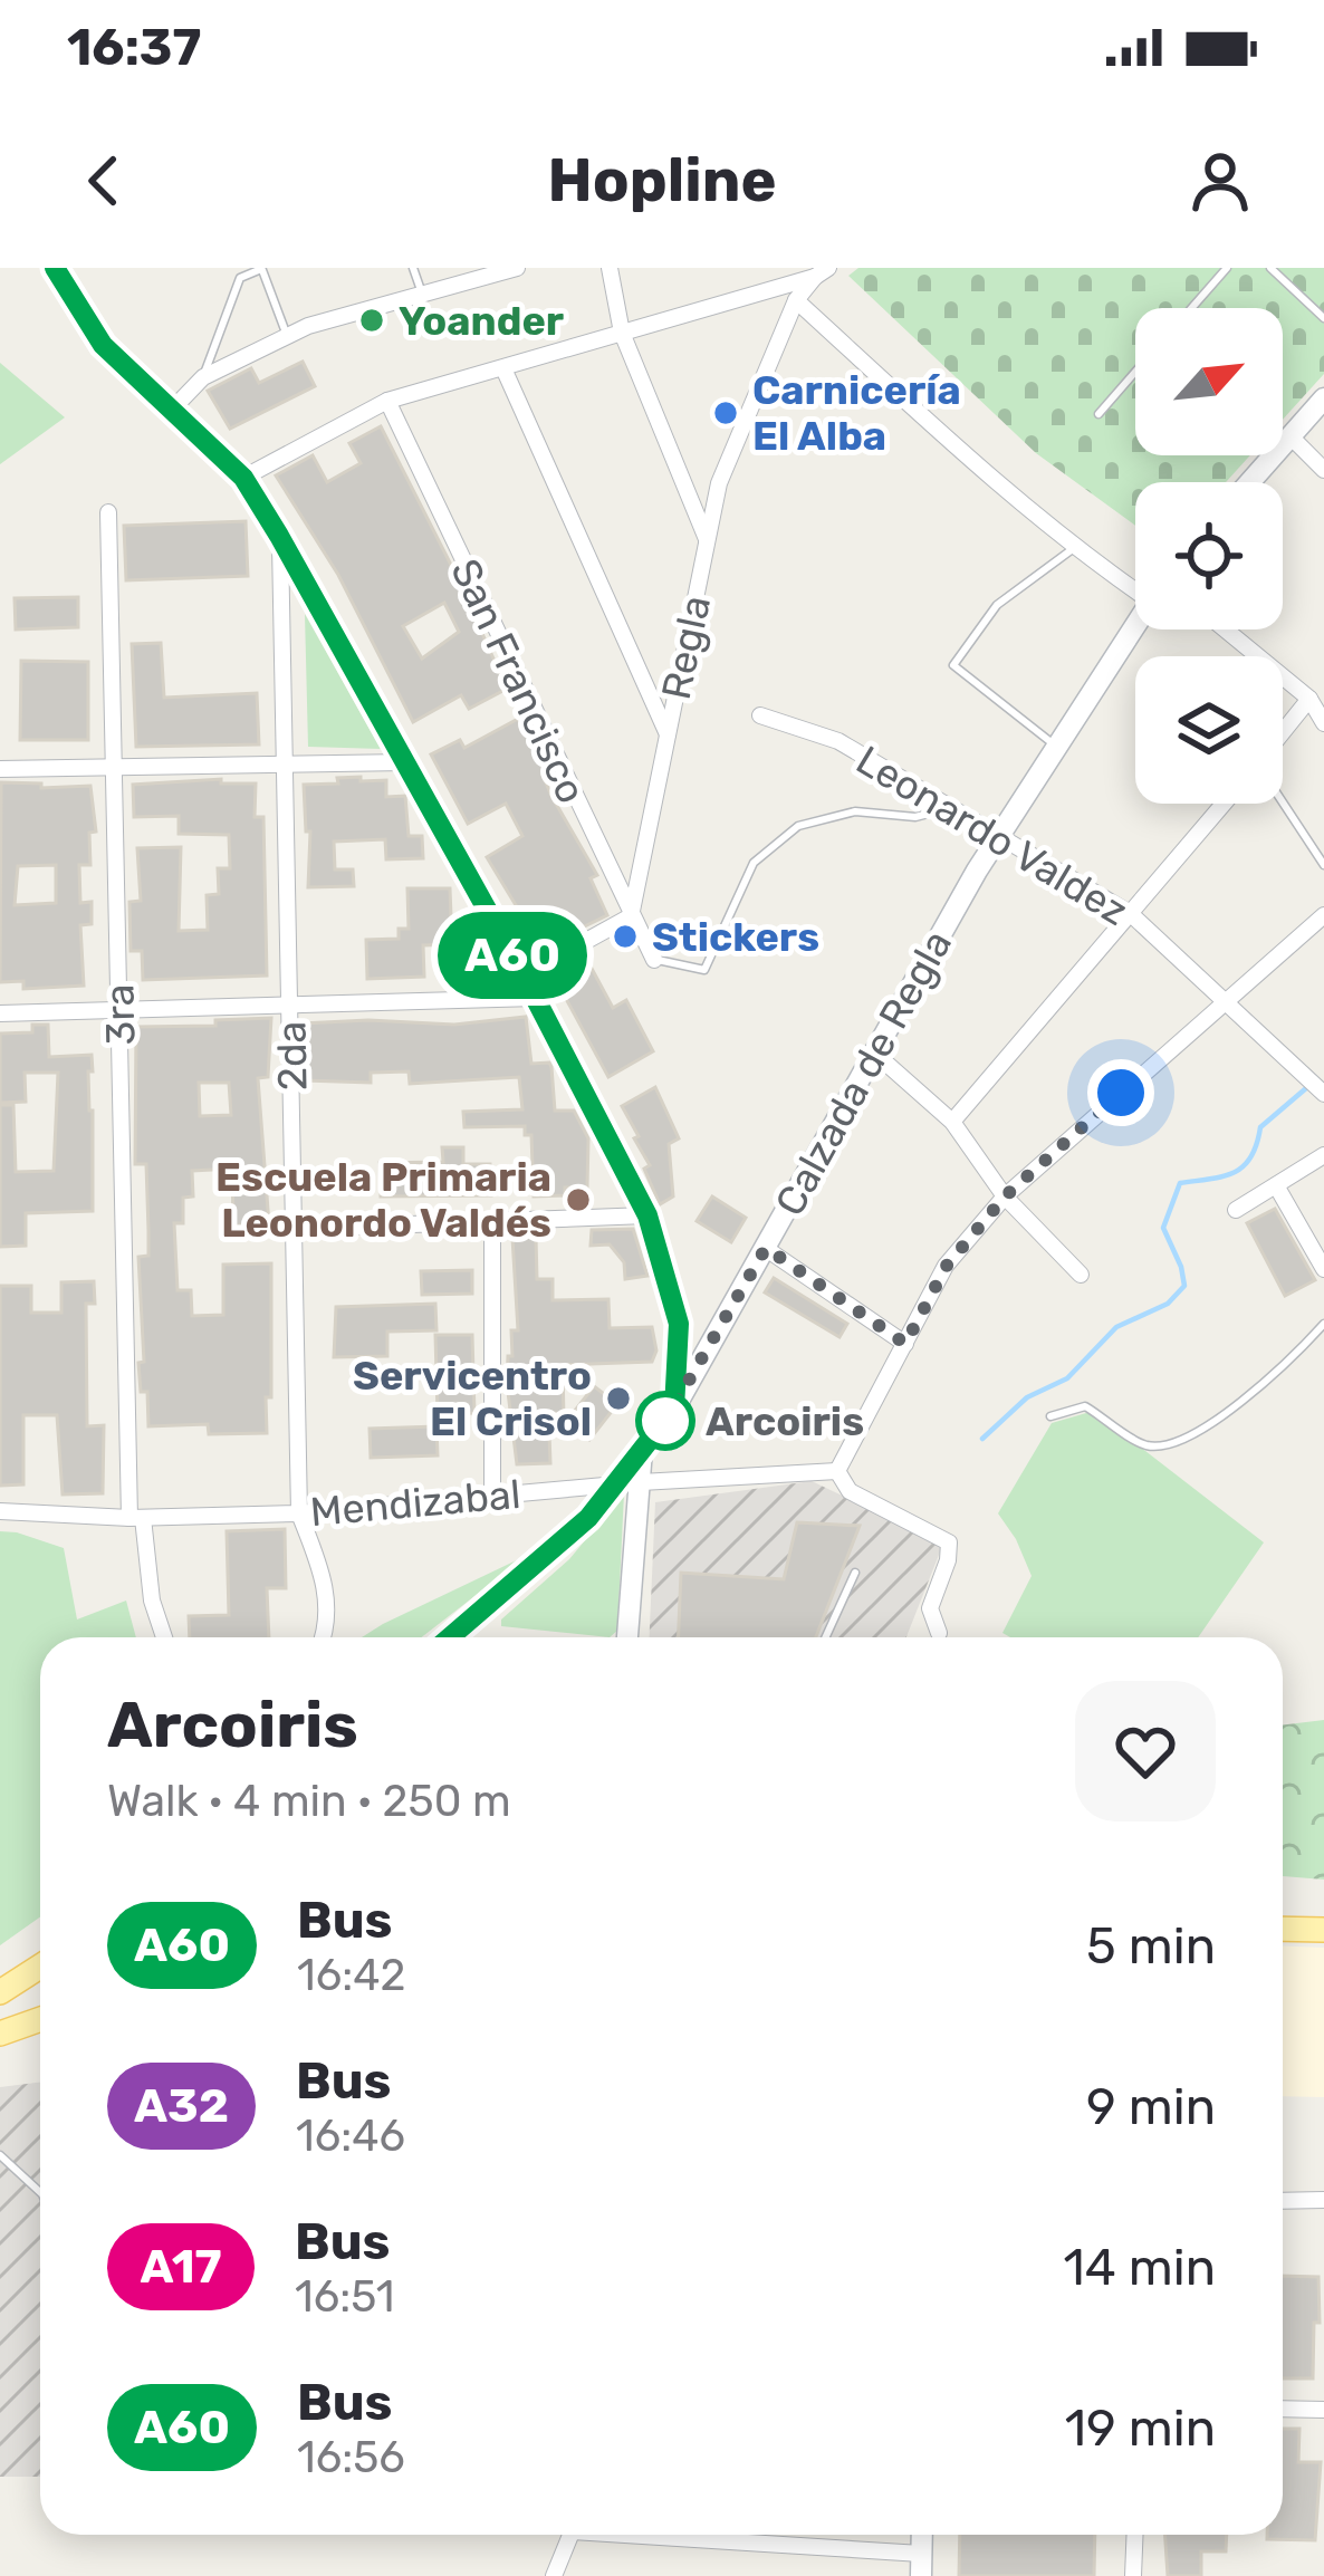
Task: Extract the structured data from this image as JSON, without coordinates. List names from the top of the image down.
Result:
{
  "streets": {
    "main road": ["Calzada de Regla"],
    "street": [
      "Regla",
      "San Francisco",
      "Leonardo Valdez",
      "3ra",
      "2da",
      "Mendizabal"
    ]
  },
  "crossings": [
    ["Regla", "San Francisco"],
    ["Leonardo Valdez", "Calzada de Regla"],
    ["3ra", "Mendizabal"],
    ["2da", "Mendizabal"],
    ["Calzada de Regla", "Mendizabal"]
  ],
  "places": [
    "Yoander",
    "Carnicería El Alba",
    "Stickers",
    "Escuela Primaria Leonordo Valdés",
    "Servicentro El Crisol",
    "Arcoiris"
  ],
  "lines": ["bus line A60"],
  "north": "top right",
  "page": {
    "status": "16:37",
    "header": "Hopline",
    "on_map": "A60",
    "heading": ["Arcoiris", "Walk · 4 min · 250 m"],
    "list": [
      {
        "mark": "A60",
        "name": "Bus",
        "note": "16:42",
        "value": "5 min"
      },
      {
        "mark": "A32",
        "name": "Bus",
        "note": "16:46",
        "value": "9 min"
      },
      {
        "mark": "A17",
        "name": "Bus",
        "note": "16:51",
        "value": "14 min"
      },
      {
        "mark": "A60",
        "name": "Bus",
        "note": "16:56",
        "value": "19 min"
      }
    ]
  }
}
